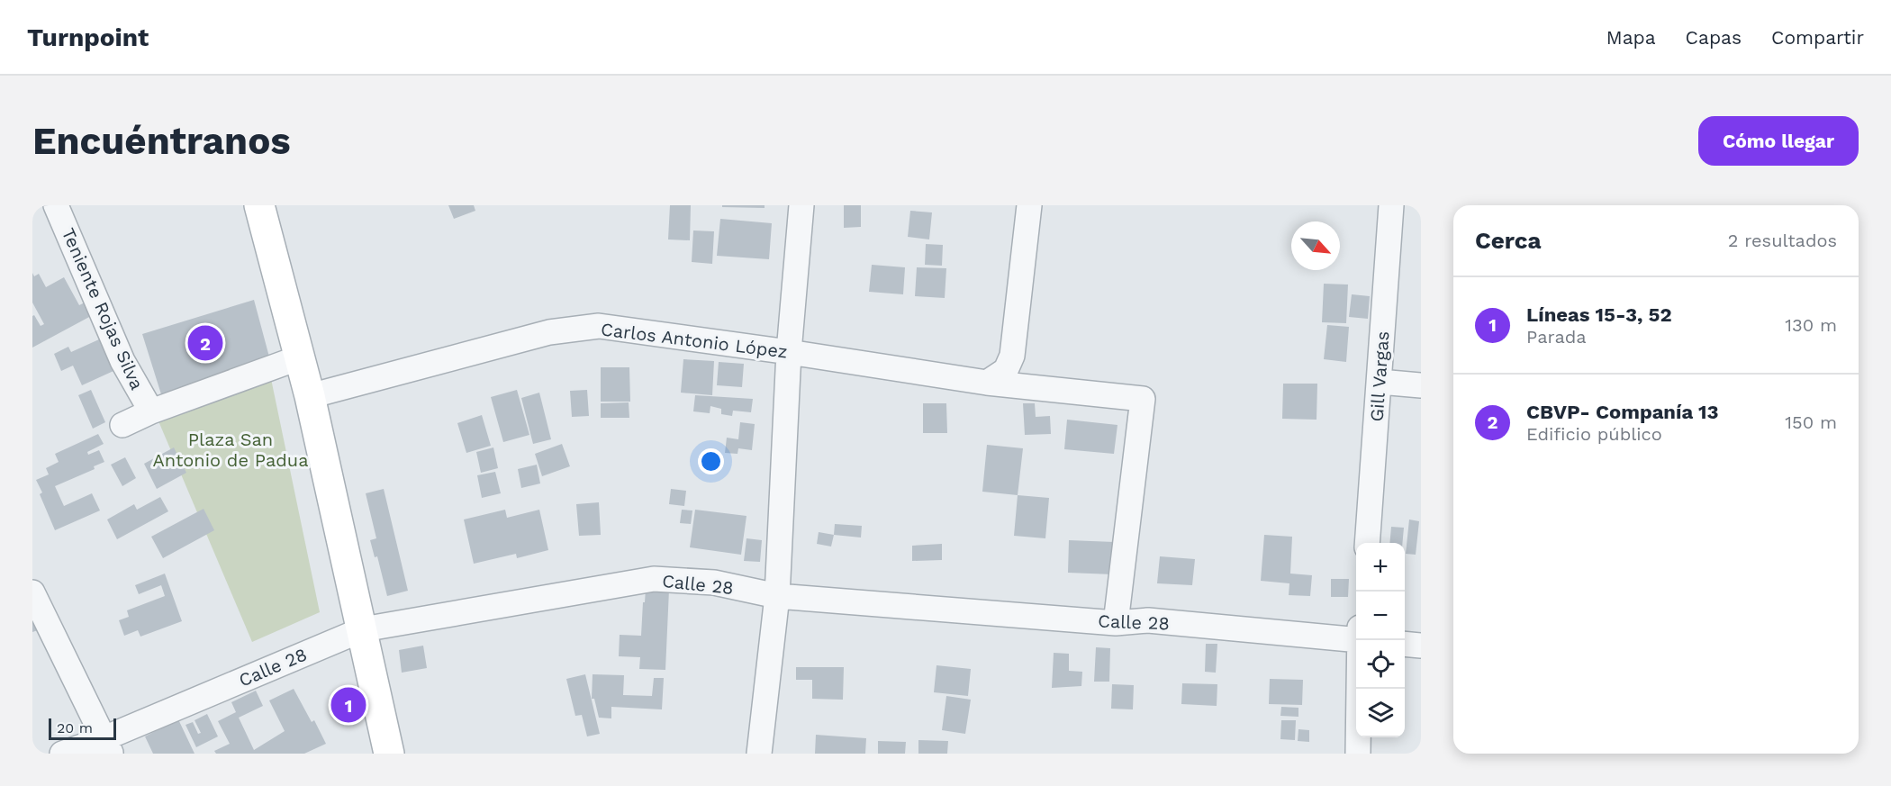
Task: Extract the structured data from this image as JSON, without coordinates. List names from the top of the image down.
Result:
{
  "streets": {
    "street": [
      "Teniente Rojas Silva",
      "Carlos Antonio López",
      "Gill Vargas",
      "Calle 28"
    ]
  },
  "crossings": [
    ["Carlos Antonio López", "Calle 28"]
  ],
  "parks": ["Plaza San Antonio de Padua"],
  "scale_bar": "20 m",
  "north": "bottom right",
  "page": {
    "header": "Turnpoint",
    "nav": ["Mapa", "Capas", "Compartir"],
    "buttons": "Cómo llegar",
    "title": "Encuéntranos",
    "heading": ["Cerca", "2 resultados"],
    "list": [
      {
        "mark": "1",
        "name": "Líneas 15-3, 52",
        "note": "Parada",
        "value": "130 m"
      },
      {
        "mark": "2",
        "name": "CBVP- Companía 13",
        "note": "Edificio público",
        "value": "150 m"
      }
    ],
    "pins": ["2", "1"],
    "map_buttons": ["+", "−"],
    "scale": "20 m"
  }
}
